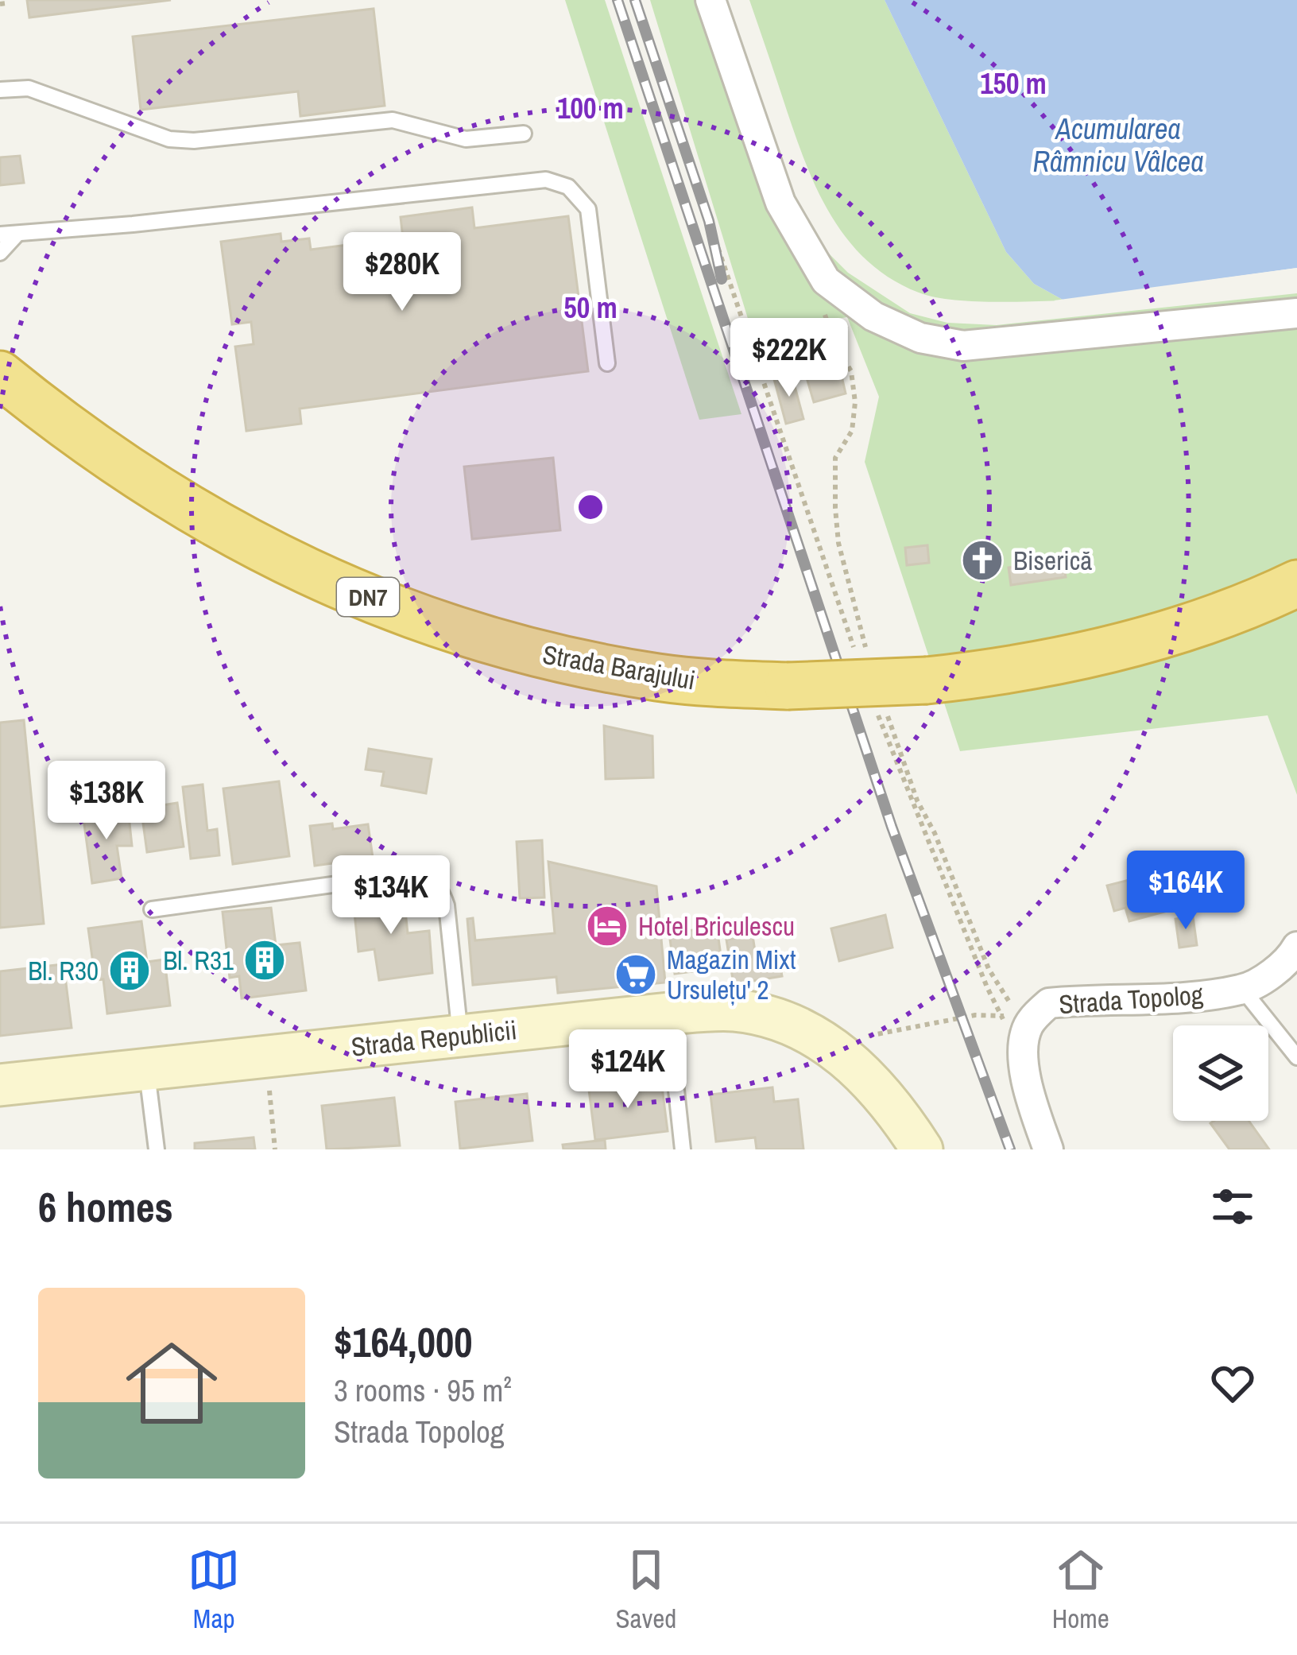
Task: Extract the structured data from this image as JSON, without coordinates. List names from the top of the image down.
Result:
{
  "streets": {
    "highway": ["DN7", "Strada Barajului"],
    "main road": ["Strada Republicii"],
    "street": ["Strada Topolog"]
  },
  "water": ["Acumularea Râmnicu Vâlcea"],
  "places": {
    "church": ["Biserică"],
    "hotel": ["Hotel Briculescu"],
    "building": ["Bl. R31", "Bl. R30"],
    "supermarket": ["Magazin Mixt Ursulețu' 2"]
  },
  "page": {
    "price": [
      "$280K",
      "$222K",
      "$138K",
      "$164K",
      "$134K",
      "$124K"
    ],
    "heading": "6 homes",
    "list": [
      {
        "name": "$164,000",
        "note": "3 rooms · 95 m² · Strada Topolog"
      }
    ],
    "tabs": ["Map", "Saved", "Home"]
  },
  "rings": ["150 m", "100 m", "50 m"]
}
